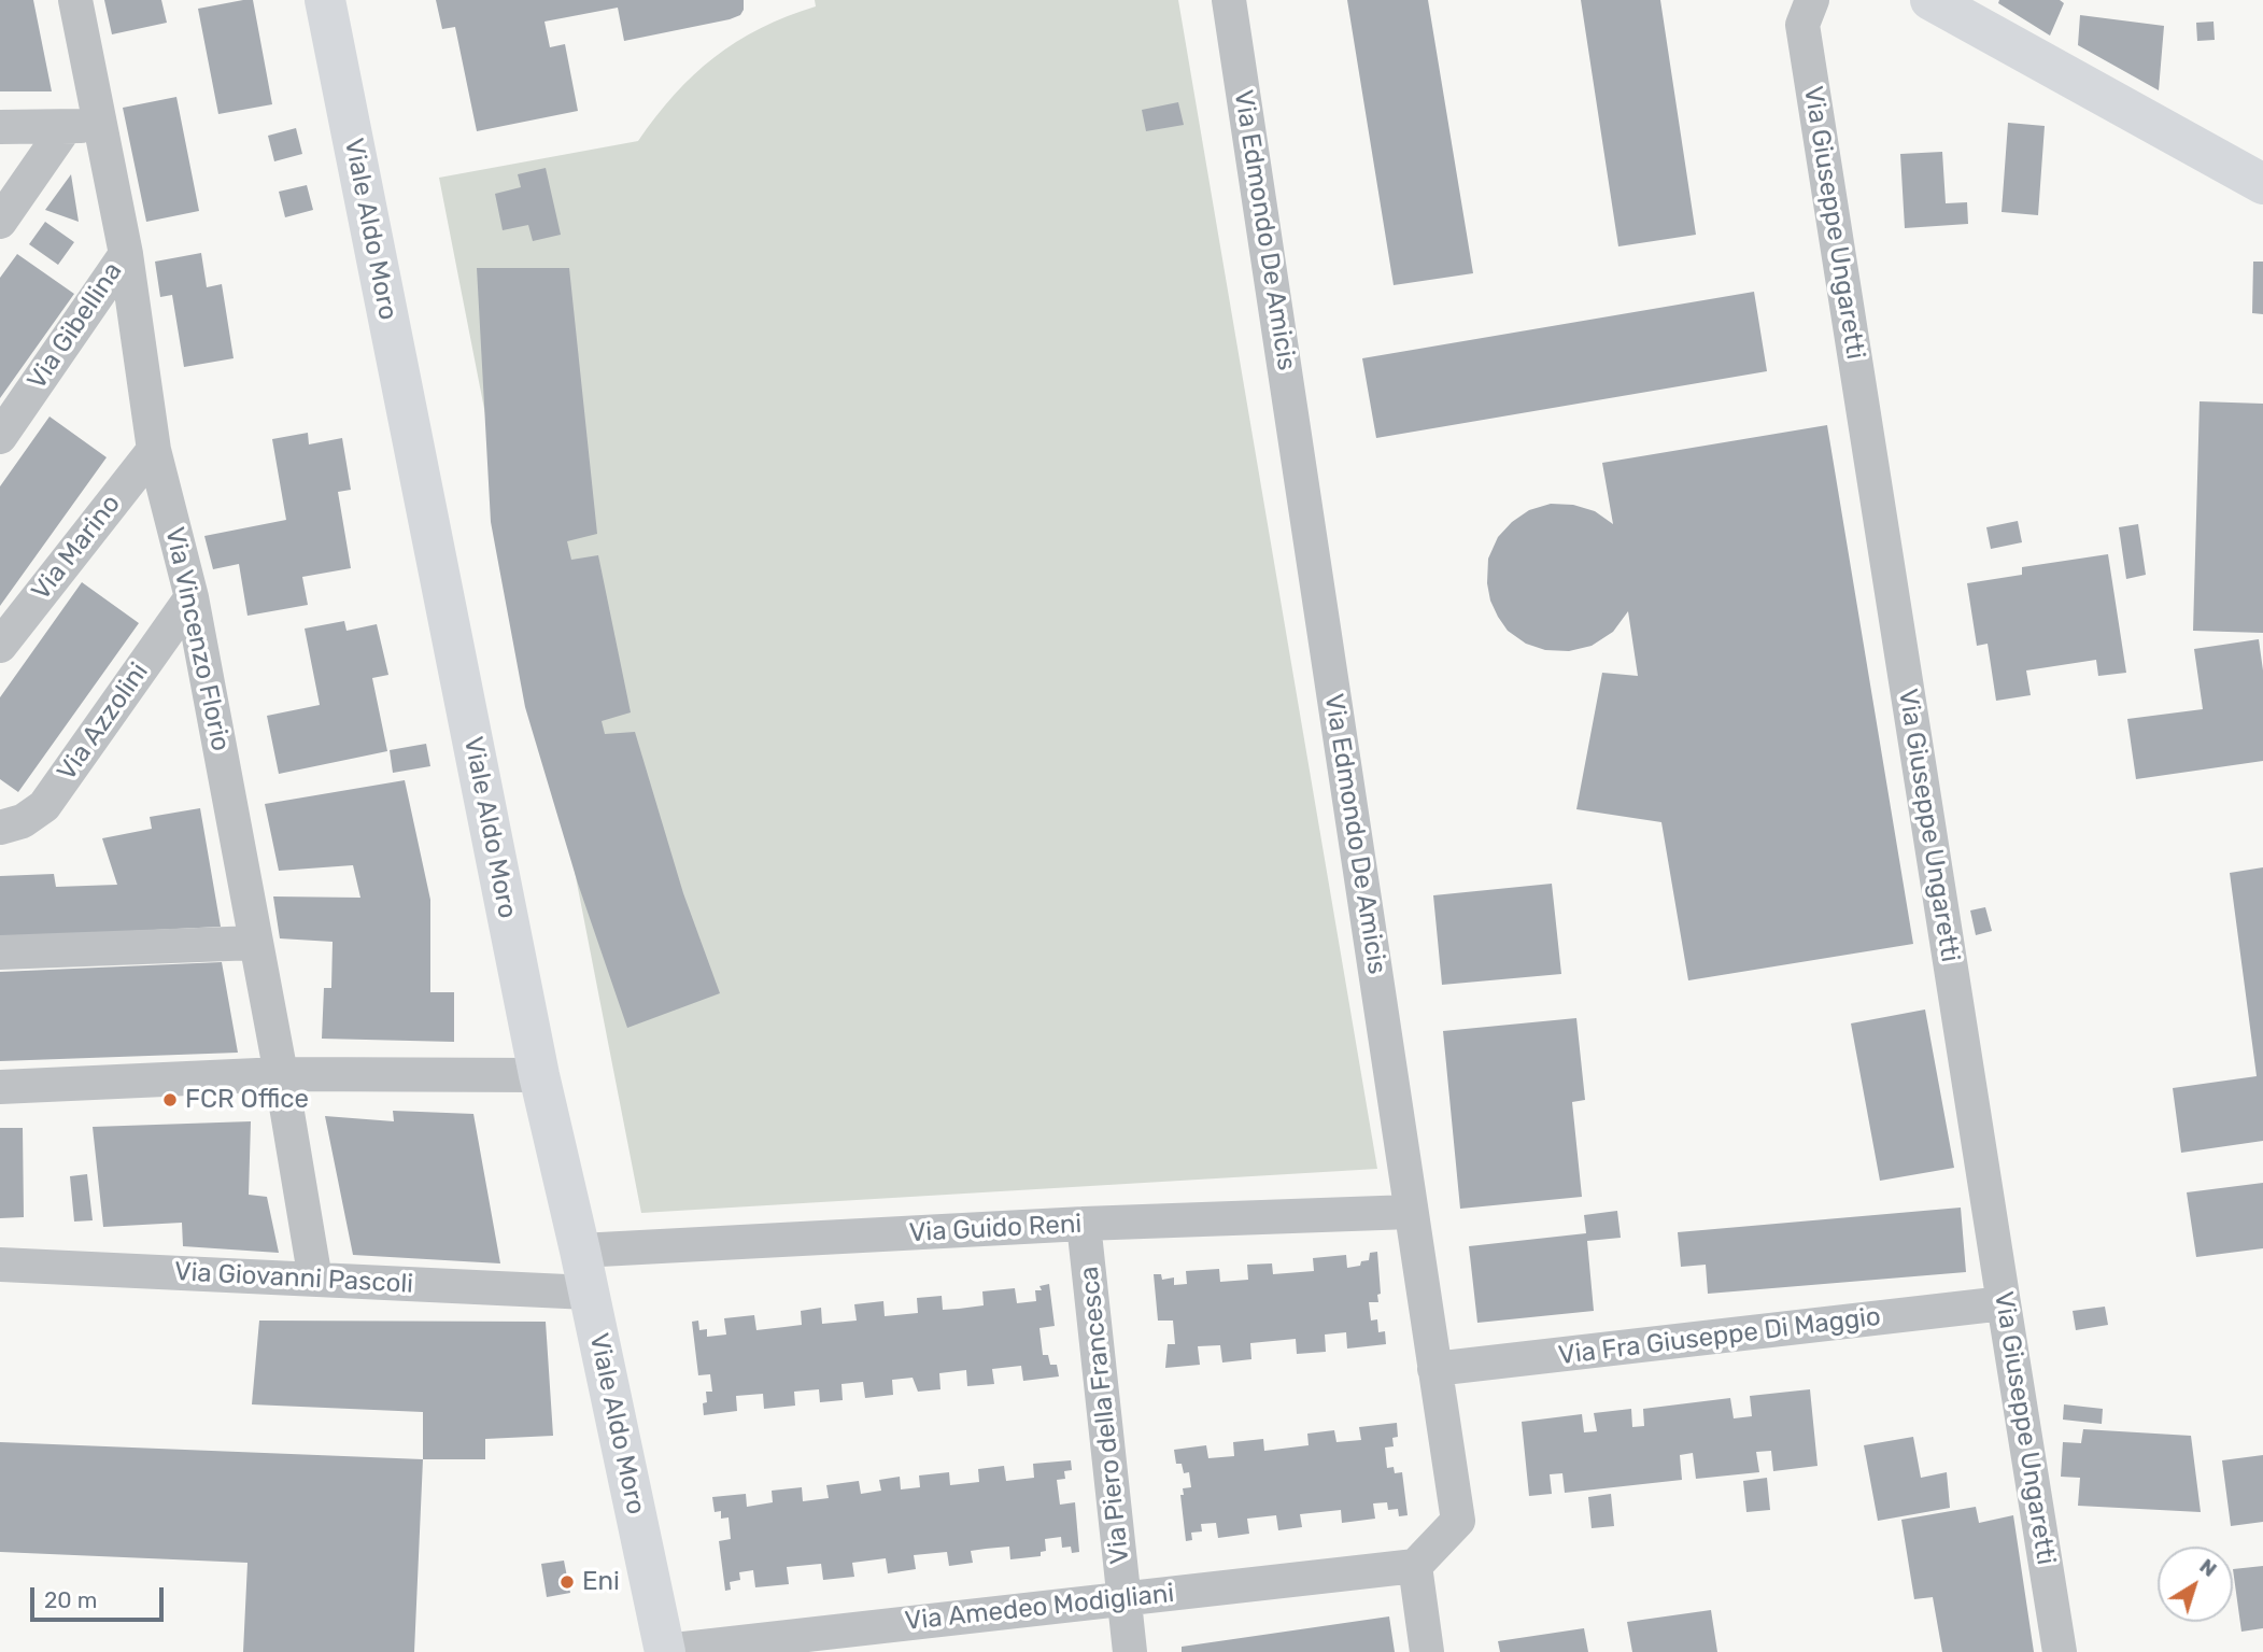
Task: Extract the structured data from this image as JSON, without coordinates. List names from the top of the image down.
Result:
{
  "streets": {
    "main road": ["Viale Aldo Moro"],
    "street": [
      "Via Giuseppe Ungaretti",
      "Via Edmondo De Amicis",
      "Via Gibellina",
      "Via Marino",
      "Via Vincenzo Florio",
      "Via Azzolini",
      "Via Guido Reni",
      "Via Giovanni Pascoli",
      "Via Fra Giuseppe Di Maggio",
      "Via Piero della Francesca",
      "Via Amedeo Modigliani"
    ]
  },
  "crossings": [
    ["Via Giuseppe Ungaretti", "Via Fra Giuseppe Di Maggio"],
    ["Viale Aldo Moro", "Via Guido Reni"],
    ["Viale Aldo Moro", "Via Giovanni Pascoli"],
    ["Viale Aldo Moro", "Via Amedeo Modigliani"],
    ["Via Edmondo De Amicis", "Via Guido Reni"],
    ["Via Edmondo De Amicis", "Via Fra Giuseppe Di Maggio"],
    ["Via Edmondo De Amicis", "Via Amedeo Modigliani"],
    ["Via Gibellina", "Via Vincenzo Florio"],
    ["Via Marino", "Via Vincenzo Florio"],
    ["Via Vincenzo Florio", "Via Azzolini"],
    ["Via Vincenzo Florio", "Via Giovanni Pascoli"],
    ["Via Guido Reni", "Via Piero della Francesca"],
    ["Via Piero della Francesca", "Via Amedeo Modigliani"]
  ],
  "places": ["FCR Office", "Eni"],
  "scale_bar": "20 m",
  "north": "top right"
}
